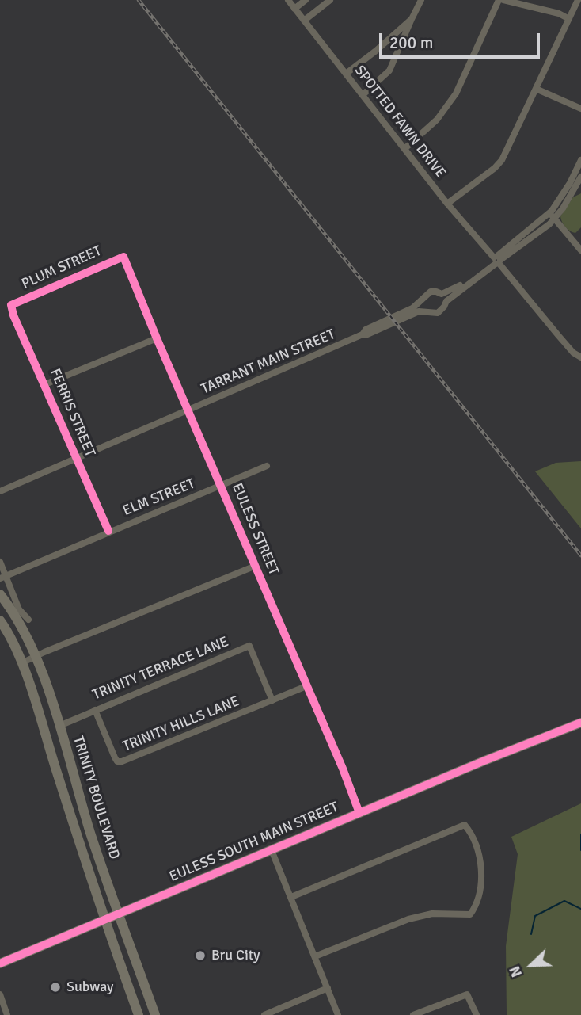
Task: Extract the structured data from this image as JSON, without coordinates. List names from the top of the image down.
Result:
{
  "streets": {
    "main road": ["TRINITY BOULEVARD", "EULESS SOUTH MAIN STREET"],
    "street": [
      "SPOTTED FAWN DRIVE",
      "PLUM STREET",
      "TARRANT MAIN STREET",
      "FERRIS STREET",
      "ELM STREET",
      "EULESS STREET",
      "TRINITY TERRACE LANE",
      "TRINITY HILLS LANE"
    ]
  },
  "crossings": [
    ["PLUM STREET", "FERRIS STREET"],
    ["PLUM STREET", "EULESS STREET"],
    ["TARRANT MAIN STREET", "FERRIS STREET"],
    ["TARRANT MAIN STREET", "EULESS STREET"],
    ["FERRIS STREET", "ELM STREET"],
    ["ELM STREET", "EULESS STREET"],
    ["EULESS STREET", "TRINITY HILLS LANE"],
    ["EULESS STREET", "EULESS SOUTH MAIN STREET"],
    ["TRINITY TERRACE LANE", "TRINITY HILLS LANE"],
    ["TRINITY TERRACE LANE", "TRINITY BOULEVARD"],
    ["TRINITY BOULEVARD", "EULESS SOUTH MAIN STREET"]
  ],
  "places": ["Bru City", "Subway"],
  "scale_bar": "200 m",
  "north": "bottom left"
}
